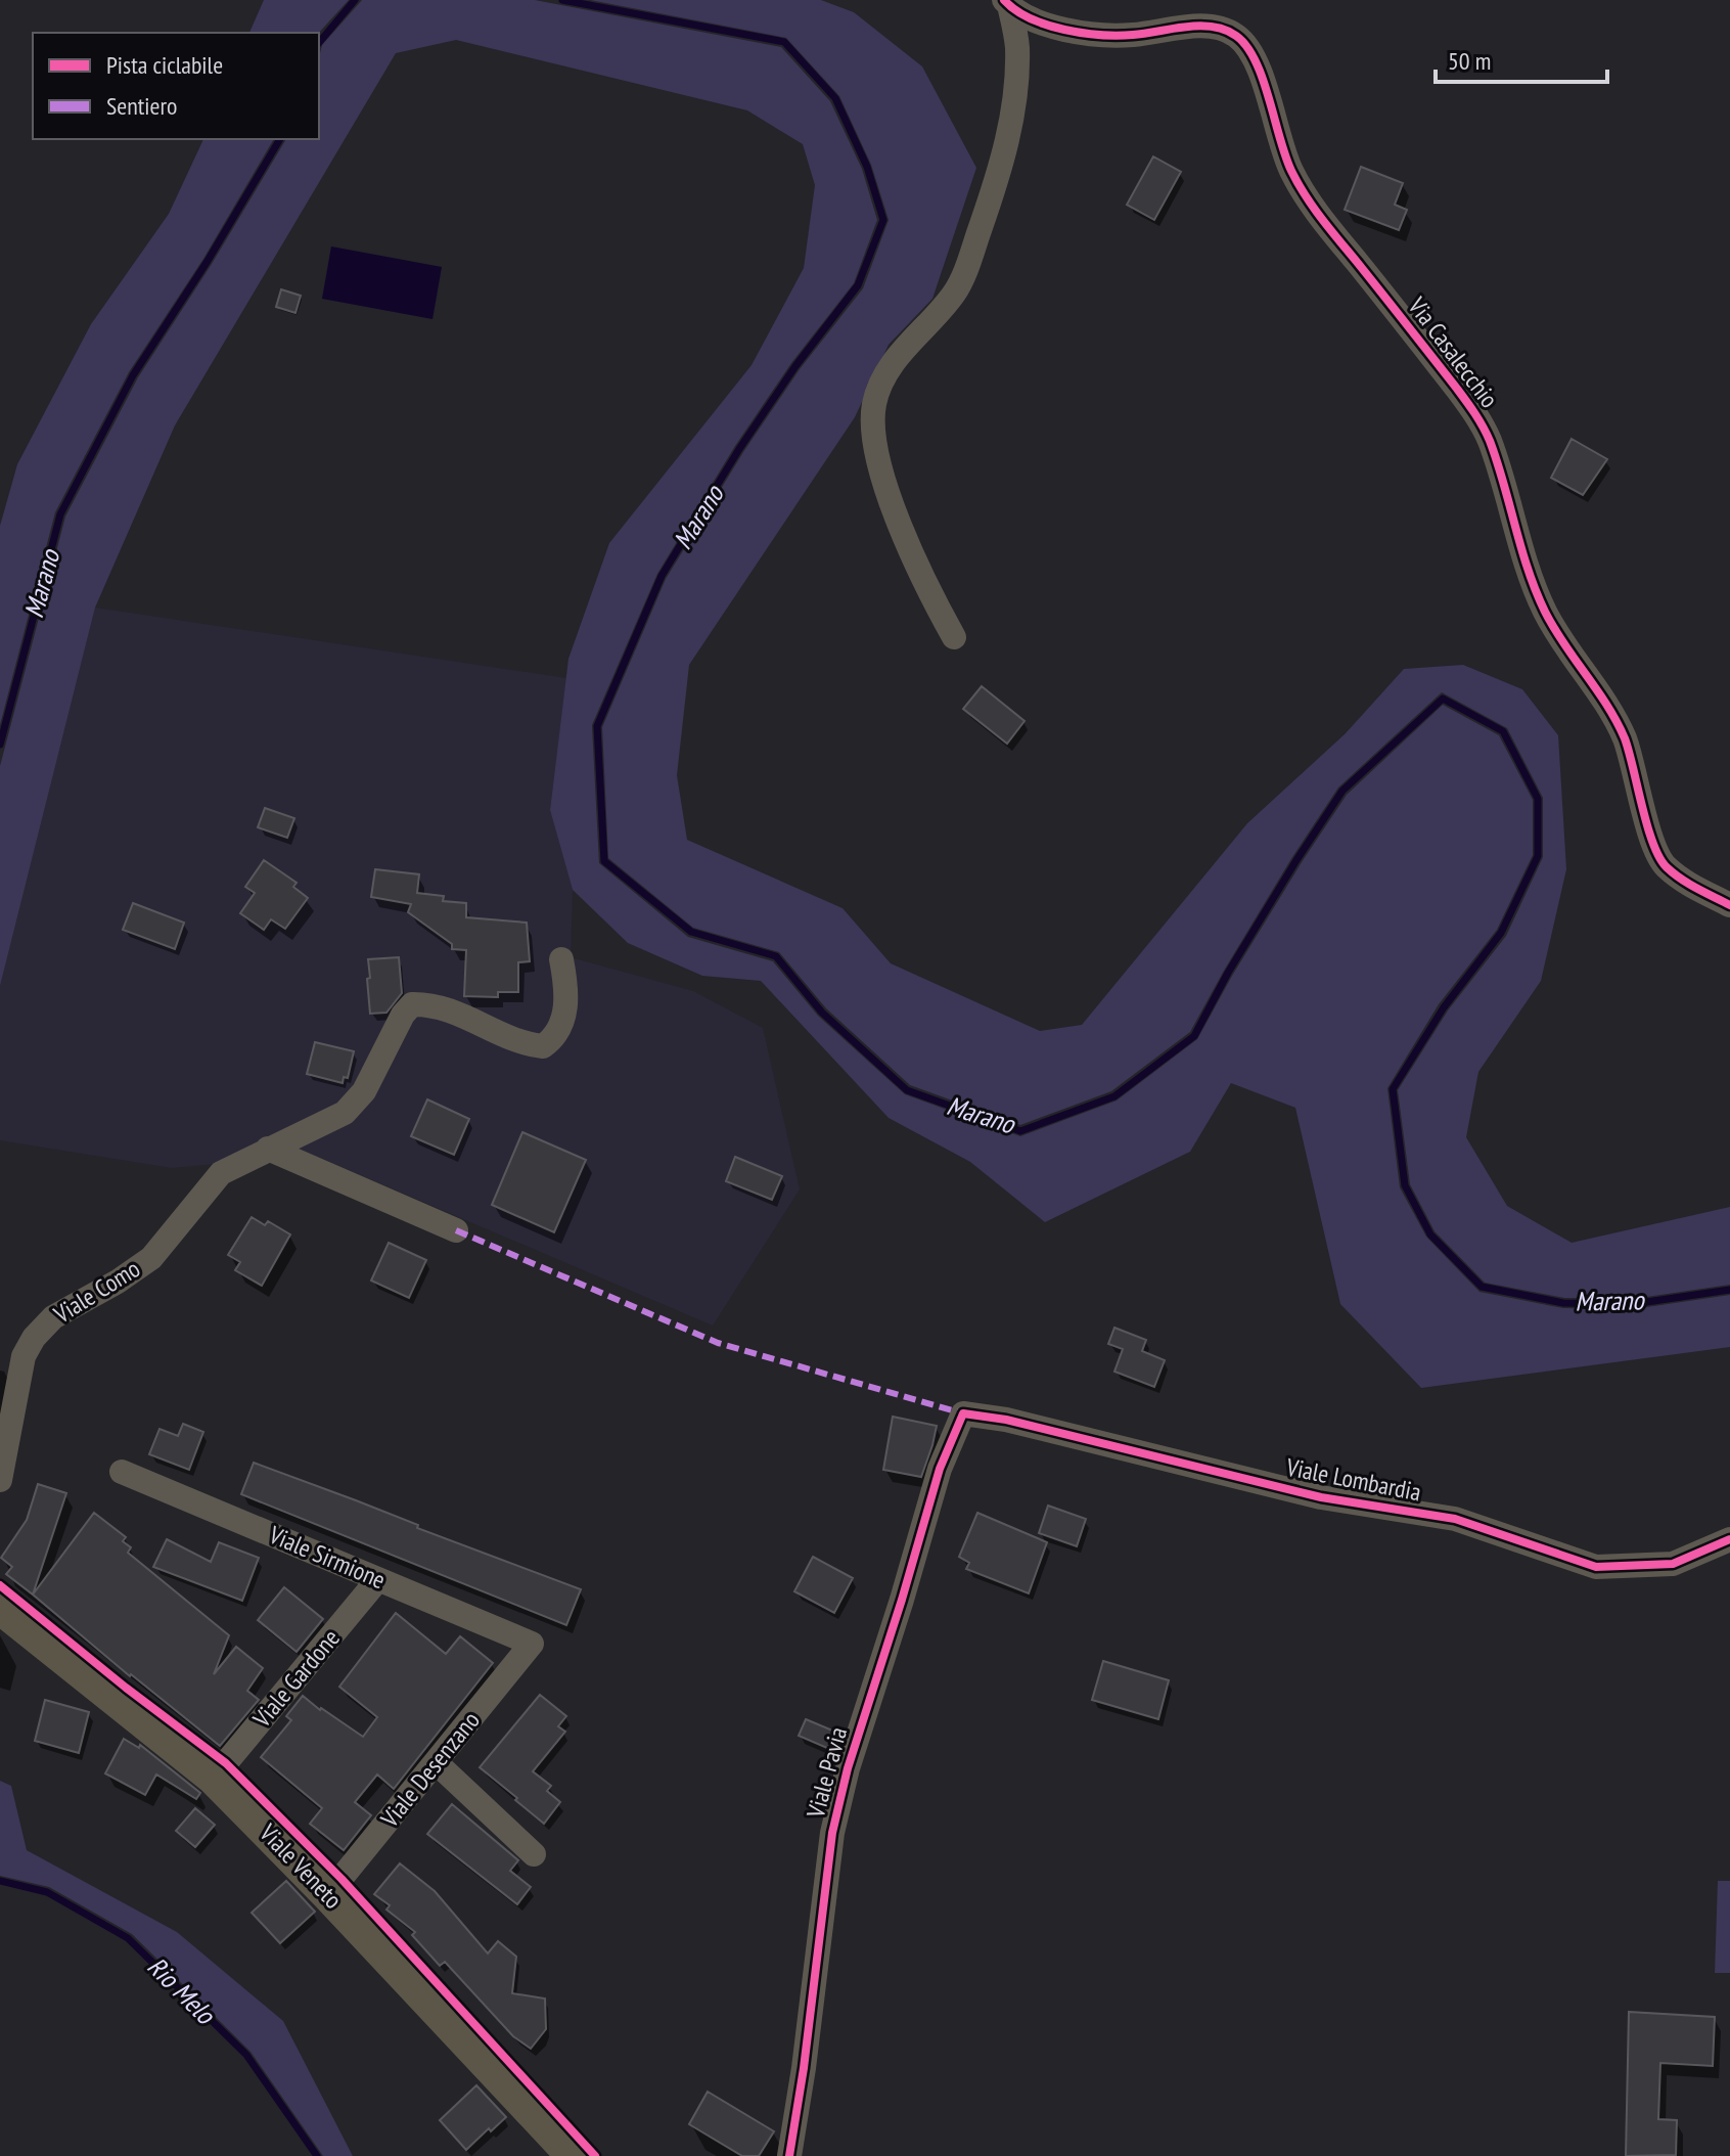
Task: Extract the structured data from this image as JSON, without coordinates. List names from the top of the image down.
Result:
{
  "streets": {
    "main road": ["Viale Veneto"],
    "street": [
      "Via Casalecchio",
      "Viale Como",
      "Viale Lombardia",
      "Viale Sirmione",
      "Viale Gardone",
      "Viale Desenzano",
      "Viale Pavia"
    ]
  },
  "crossings": [
    ["Viale Lombardia", "Viale Pavia"],
    ["Viale Sirmione", "Viale Gardone"],
    ["Viale Sirmione", "Viale Desenzano"],
    ["Viale Gardone", "Viale Veneto"],
    ["Viale Desenzano", "Viale Veneto"]
  ],
  "water": ["Marano", "Rio Melo"],
  "legend": ["Pista ciclabile", "Sentiero"],
  "scale_bar": "50 m"
}
